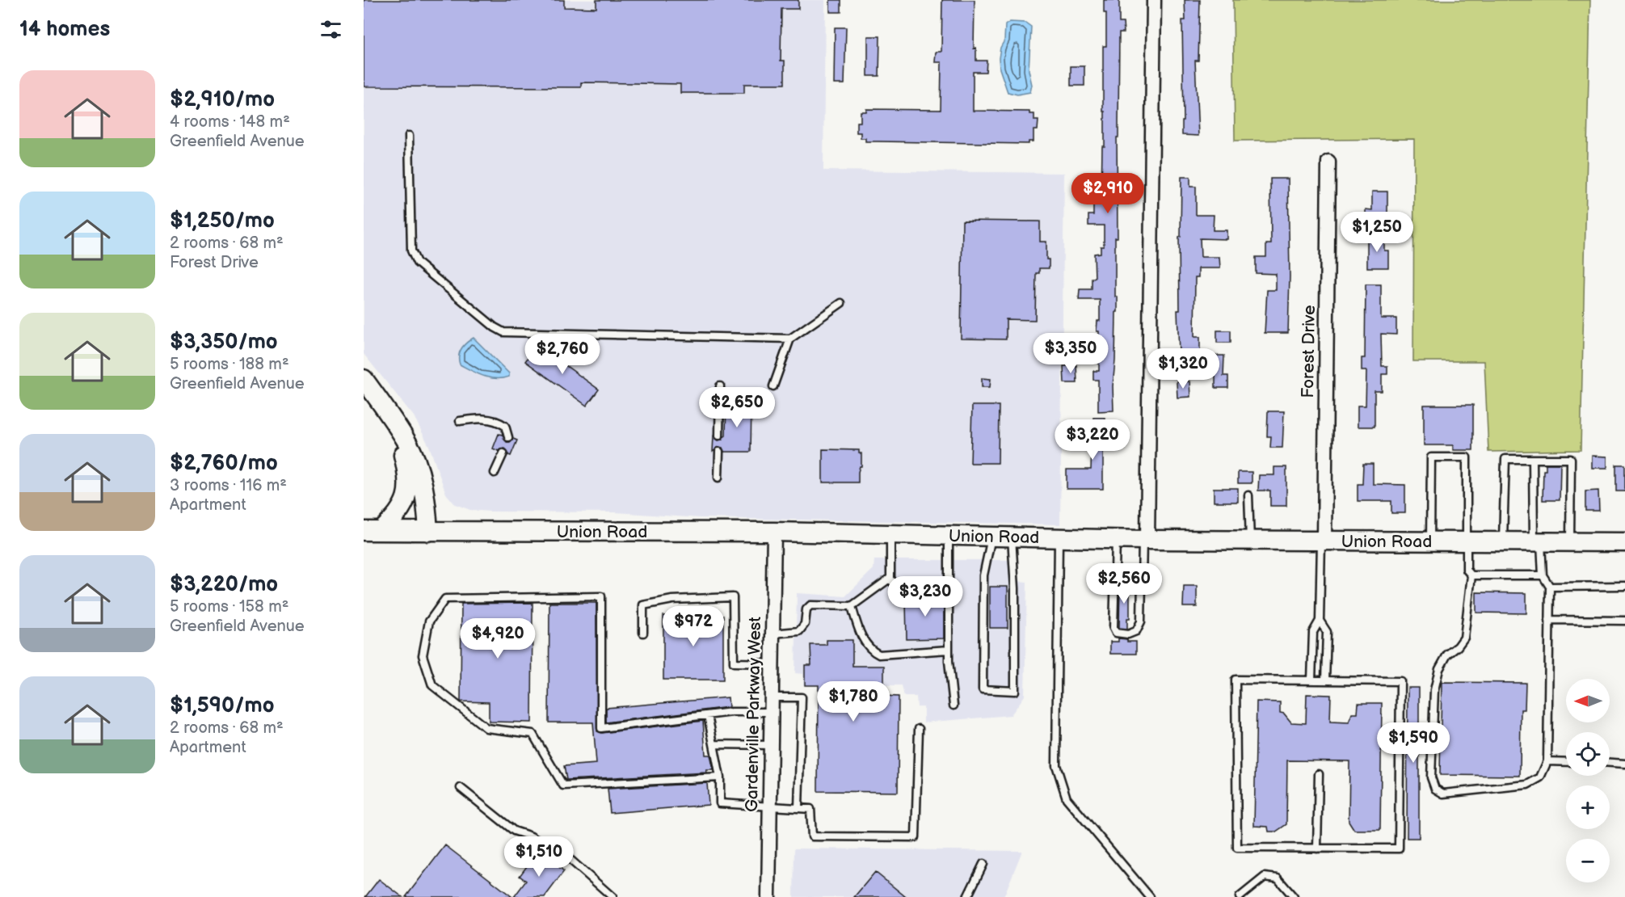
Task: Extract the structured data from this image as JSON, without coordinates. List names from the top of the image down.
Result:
{
  "streets": {
    "main road": ["Union Road"],
    "street": ["Forest Drive", "Gardenville Parkway West"]
  },
  "crossings": [
    ["Forest Drive", "Union Road"],
    ["Union Road", "Gardenville Parkway West"]
  ],
  "north": "left",
  "page": {
    "heading": "14 homes",
    "list": [
      {
        "name": "$2,910/mo",
        "note": "4 rooms · 148 m² · Greenfield Avenue"
      },
      {
        "name": "$1,250/mo",
        "note": "2 rooms · 68 m² · Forest Drive"
      },
      {
        "name": "$3,350/mo",
        "note": "5 rooms · 188 m² · Greenfield Avenue"
      },
      {
        "name": "$2,760/mo",
        "note": "3 rooms · 116 m² · Apartment"
      },
      {
        "name": "$3,220/mo",
        "note": "5 rooms · 158 m² · Greenfield Avenue"
      },
      {
        "name": "$1,590/mo",
        "note": "2 rooms · 68 m² · Apartment"
      }
    ],
    "price": [
      "$2,910",
      "$1,250",
      "$3,350",
      "$2,760",
      "$1,320",
      "$2,650",
      "$3,220",
      "$2,560",
      "$3,230",
      "$972",
      "$4,920",
      "$1,780",
      "$1,590",
      "$1,510"
    ],
    "map_buttons": ["+", "−"]
  }
}
